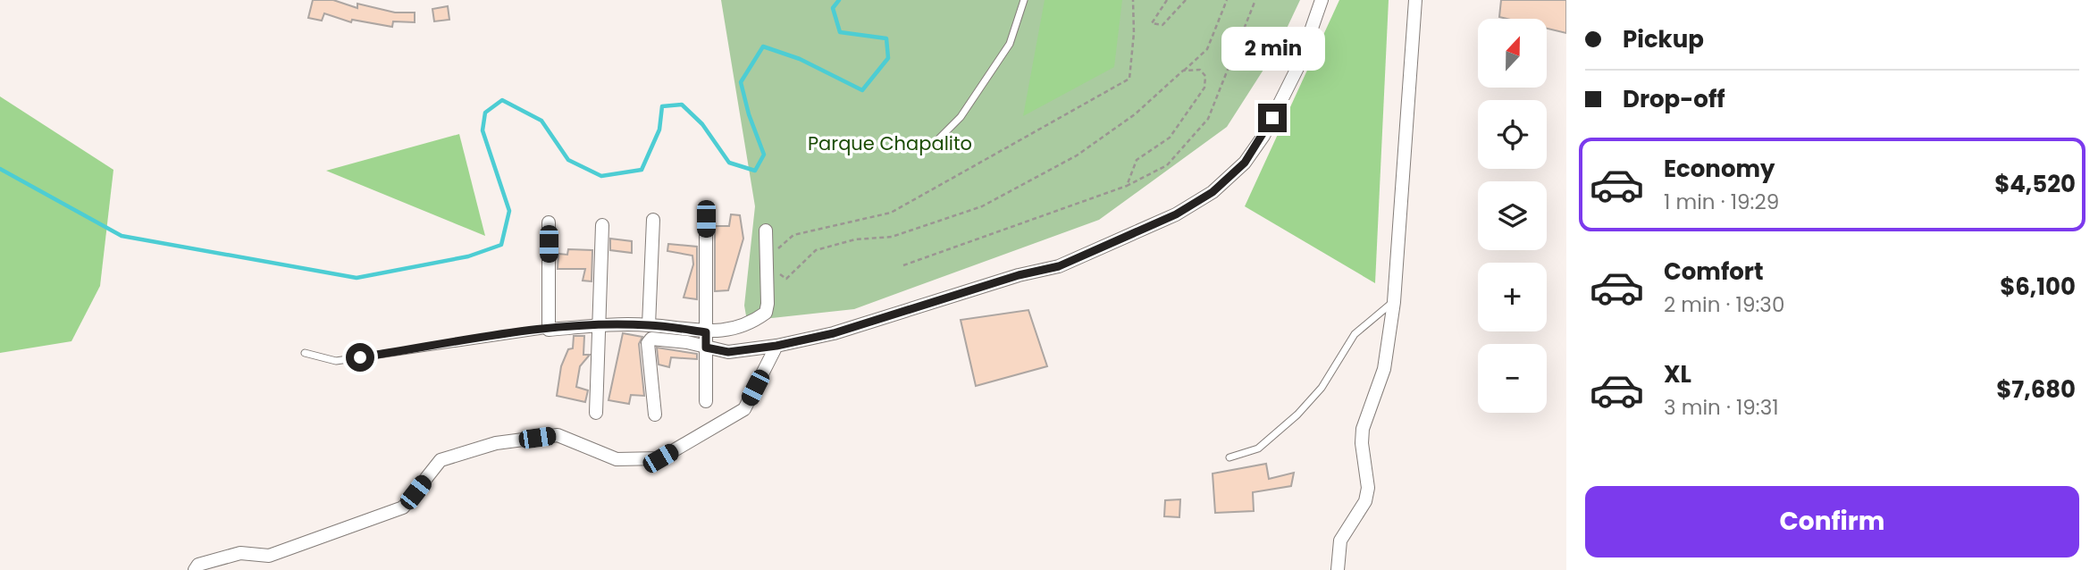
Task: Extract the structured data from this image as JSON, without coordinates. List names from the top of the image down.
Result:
{
  "parks": ["Parque Chapalito"],
  "north": "top",
  "page": {
    "banner": ["Pickup", "Drop-off"],
    "map_buttons": ["+", "−"],
    "bubble": "2 min",
    "list": [
      {
        "name": "Economy",
        "note": "1 min · 19:29",
        "value": "$4,520"
      },
      {
        "name": "Comfort",
        "note": "2 min · 19:30",
        "value": "$6,100"
      },
      {
        "name": "XL",
        "note": "3 min · 19:31",
        "value": "$7,680"
      }
    ],
    "buttons": "Confirm"
  }
}
